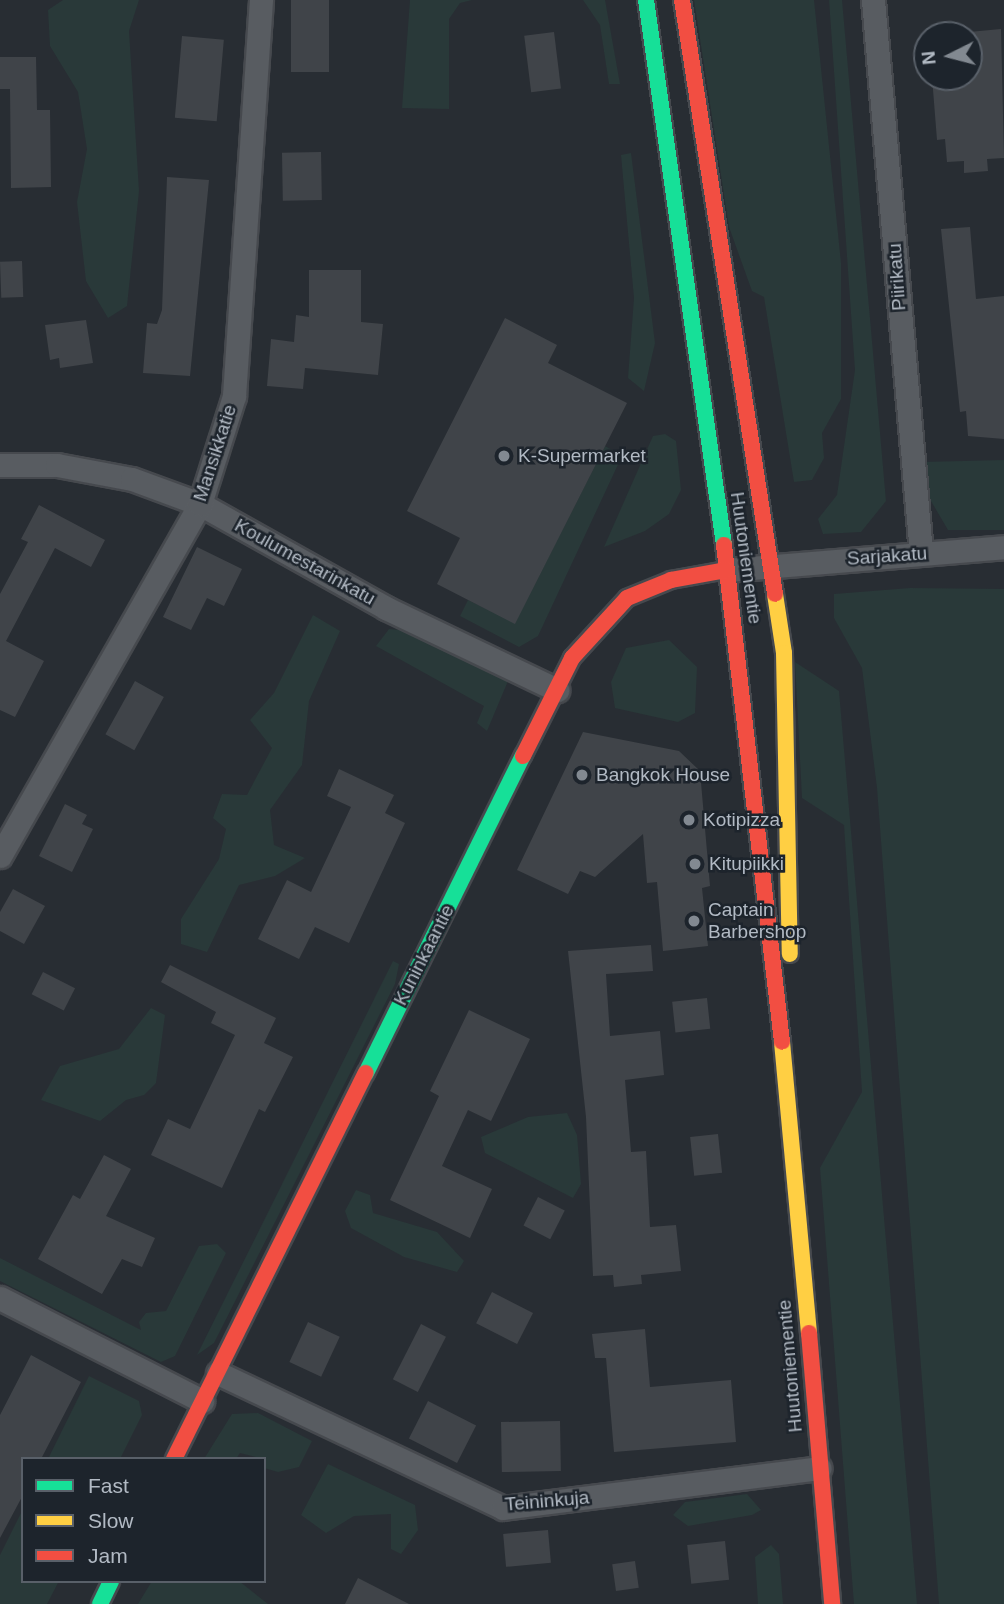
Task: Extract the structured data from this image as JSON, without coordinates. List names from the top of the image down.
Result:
{
  "streets": {
    "main road": ["Huutoniementie", "Kuninkaantie"],
    "street": [
      "Piirikatu",
      "Mansikkatie",
      "Sarjakatu",
      "Koulumestarinkatu",
      "Teininkuja"
    ]
  },
  "crossings": [
    ["Piirikatu", "Sarjakatu"],
    ["Mansikkatie", "Koulumestarinkatu"],
    ["Sarjakatu", "Huutoniementie"],
    ["Sarjakatu", "Kuninkaantie"],
    ["Huutoniementie", "Kuninkaantie"],
    ["Huutoniementie", "Teininkuja"],
    ["Koulumestarinkatu", "Kuninkaantie"],
    ["Kuninkaantie", "Teininkuja"]
  ],
  "places": [
    "K-Supermarket",
    "Bangkok House",
    "Kotipizza",
    "Kitupiikki",
    "Captain Barbershop"
  ],
  "legend": ["Fast", "Slow", "Jam"],
  "north": "left"
}
